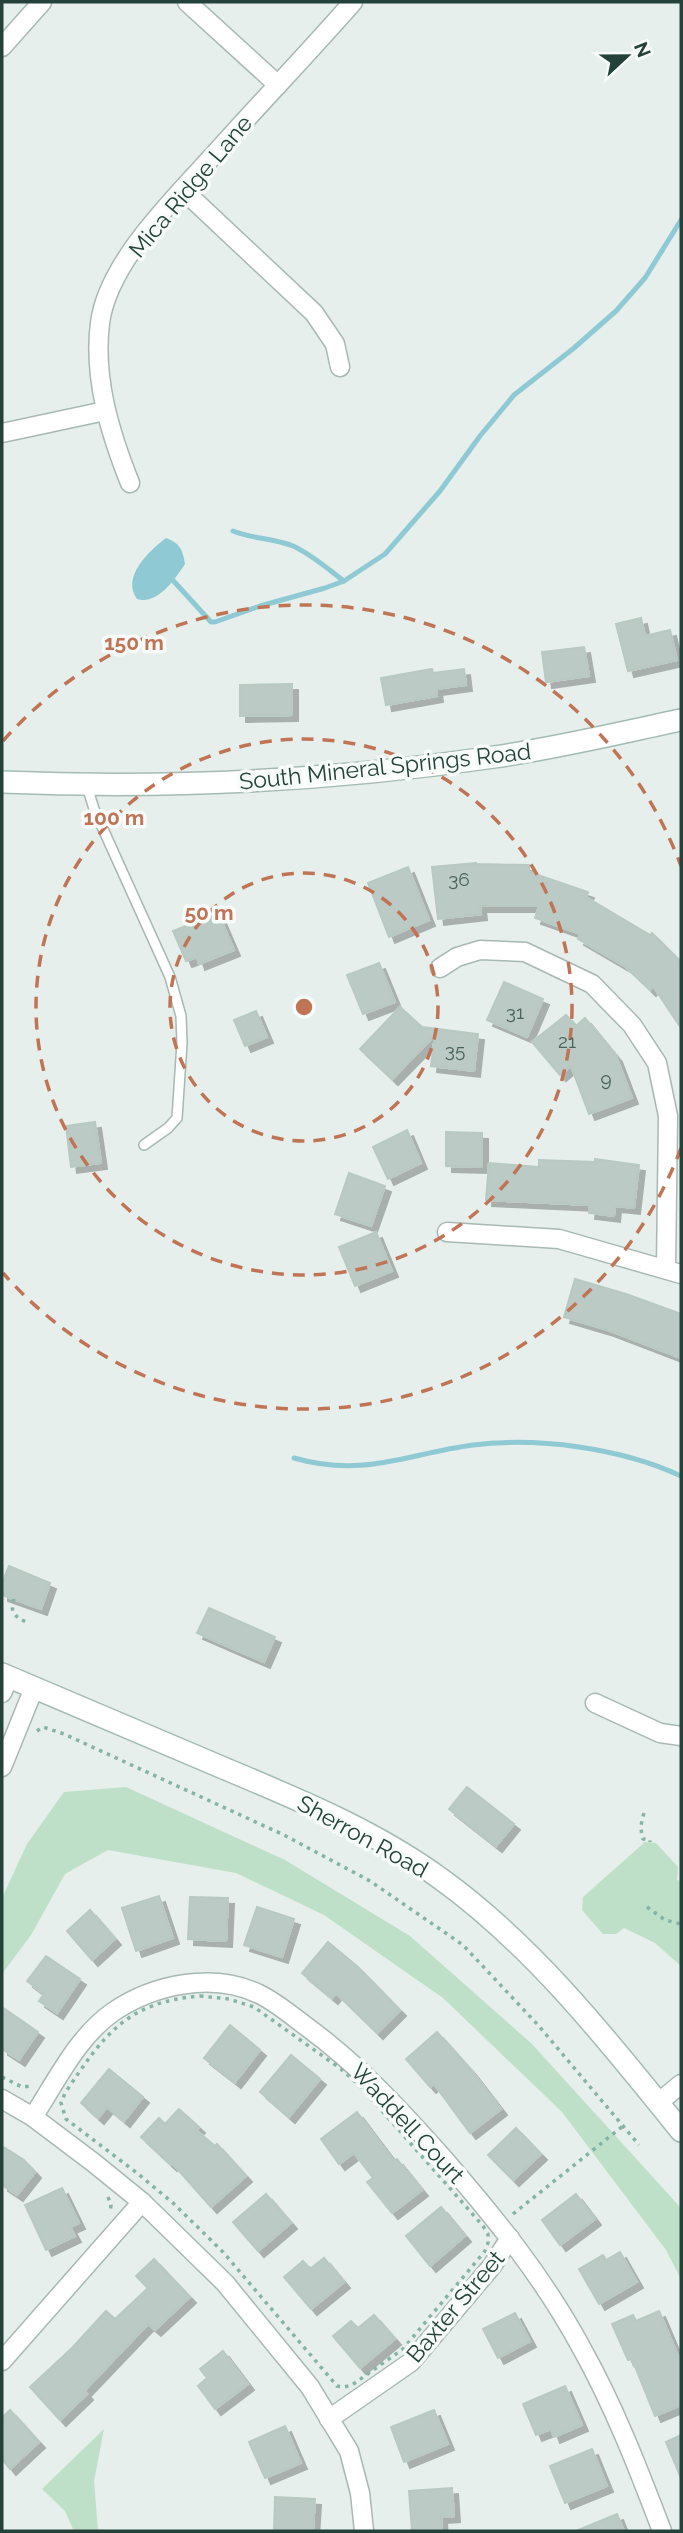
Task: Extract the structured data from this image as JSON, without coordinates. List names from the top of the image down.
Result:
{
  "streets": {
    "main road": ["South Mineral Springs Road", "Sherron Road"],
    "street": ["Mica Ridge Lane", "Waddell Court", "Baxter Street"]
  },
  "crossings": [
    ["Waddell Court", "Baxter Street"]
  ],
  "house_numbers": [
    "36",
    "31",
    "21",
    "35",
    "9"
  ],
  "north": "right",
  "rings": ["150 m", "100 m", "50 m"]
}
